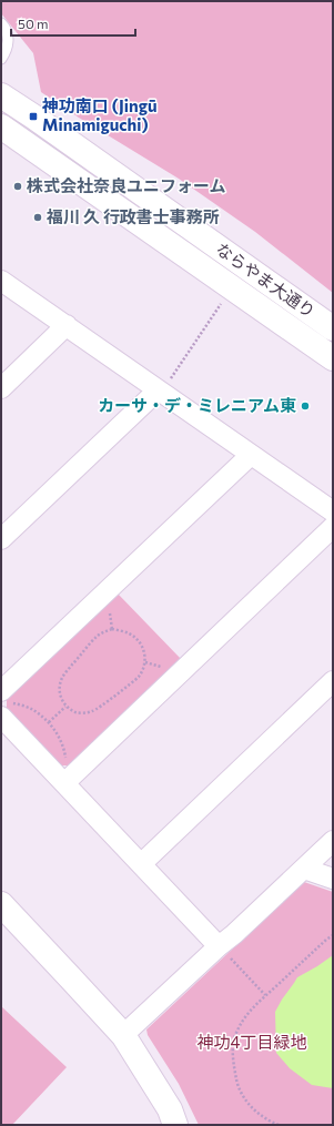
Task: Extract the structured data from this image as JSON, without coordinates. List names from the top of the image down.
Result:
{
  "streets": {
    "street": ["ならやま大通り"]
  },
  "parks": ["神功4丁目緑地"],
  "places": {
    "transit": ["神功南口 (Jingū Minamiguchi)"],
    "other": ["株式会社奈良ユニフォーム", "福川 久 行政書士事務所", "カーサ・デ・ミレニアム東"]
  },
  "scale_bar": "50 m"
}
